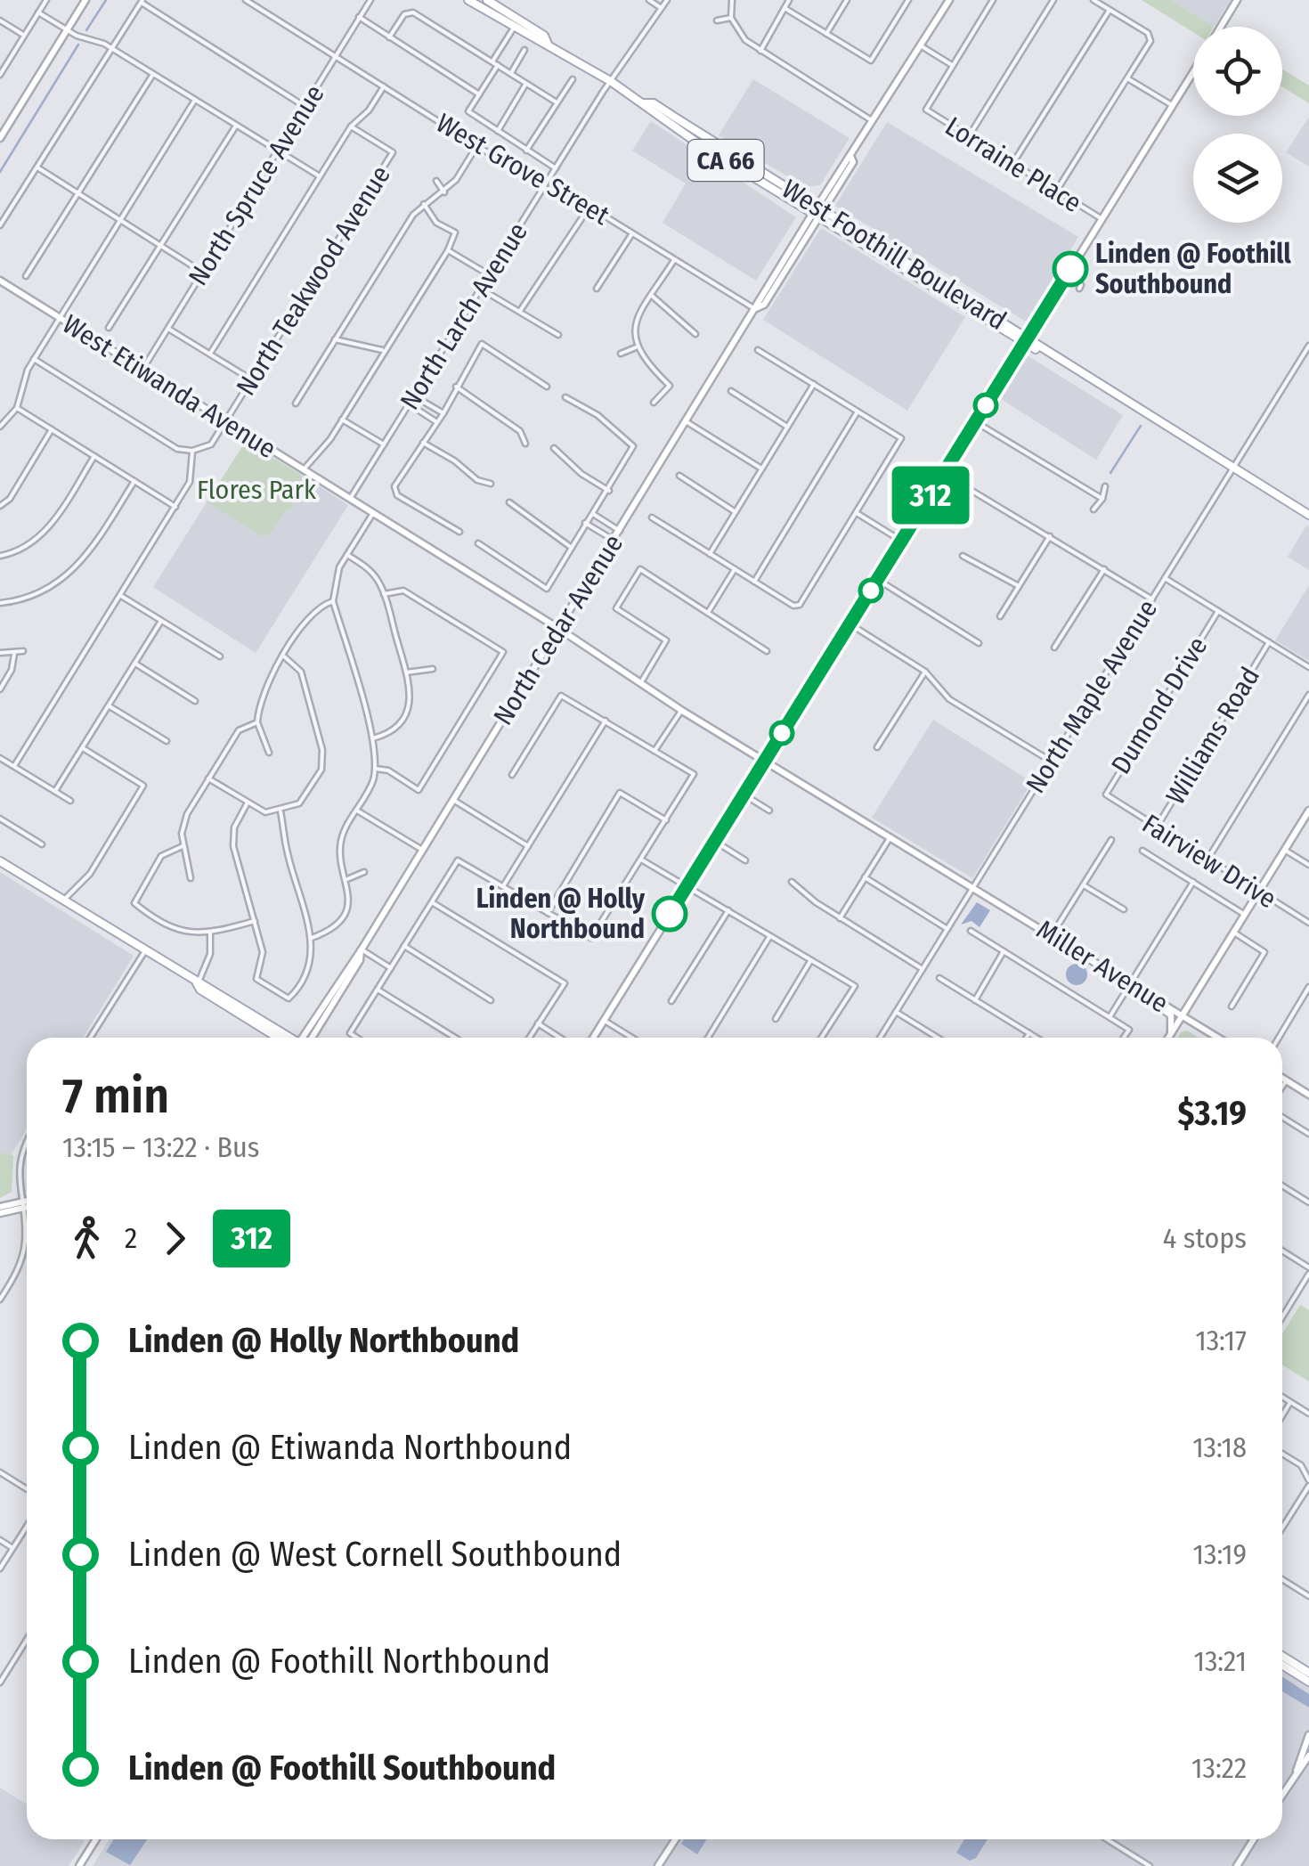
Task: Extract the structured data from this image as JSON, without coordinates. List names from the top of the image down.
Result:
{
  "streets": {
    "main road": ["CA 66", "West Foothill Boulevard"],
    "street": [
      "Lorraine Place",
      "West Grove Street",
      "North Spruce Avenue",
      "North Teakwood Avenue",
      "North Larch Avenue",
      "West Etiwanda Avenue",
      "North Cedar Avenue",
      "North Maple Avenue",
      "Dumond Drive",
      "Williams Road",
      "Fairview Drive",
      "Miller Avenue"
    ]
  },
  "crossings": [
    ["West Grove Street", "North Spruce Avenue"],
    ["West Grove Street", "North Larch Avenue"],
    ["West Grove Street", "North Cedar Avenue"],
    ["North Spruce Avenue", "West Etiwanda Avenue"],
    ["West Foothill Boulevard", "North Larch Avenue"],
    ["West Foothill Boulevard", "North Cedar Avenue"],
    ["West Foothill Boulevard", "North Maple Avenue"],
    ["North Teakwood Avenue", "West Etiwanda Avenue"],
    ["North Larch Avenue", "West Etiwanda Avenue"],
    ["West Etiwanda Avenue", "North Cedar Avenue"],
    ["West Etiwanda Avenue", "North Maple Avenue"],
    ["West Etiwanda Avenue", "Miller Avenue"],
    ["North Maple Avenue", "Miller Avenue"],
    ["Dumond Drive", "Fairview Drive"],
    ["Williams Road", "Fairview Drive"]
  ],
  "parks": ["Flores Park"],
  "places": ["Linden @ Foothill Southbound", "Linden @ Holly Northbound"],
  "lines": ["bus line 312"],
  "page": {
    "on_map": "312",
    "heading": ["7 min", "13:15 – 13:22 · Bus", "$3.19"],
    "legs": ["2", "312", "4 stops"],
    "list": [
      {
        "name": "Linden @ Holly Northbound",
        "value": "13:17"
      },
      {
        "name": "Linden @ Etiwanda Northbound",
        "value": "13:18"
      },
      {
        "name": "Linden @ West Cornell Southbound",
        "value": "13:19"
      },
      {
        "name": "Linden @ Foothill Northbound",
        "value": "13:21"
      },
      {
        "name": "Linden @ Foothill Southbound",
        "value": "13:22"
      }
    ]
  }
}
